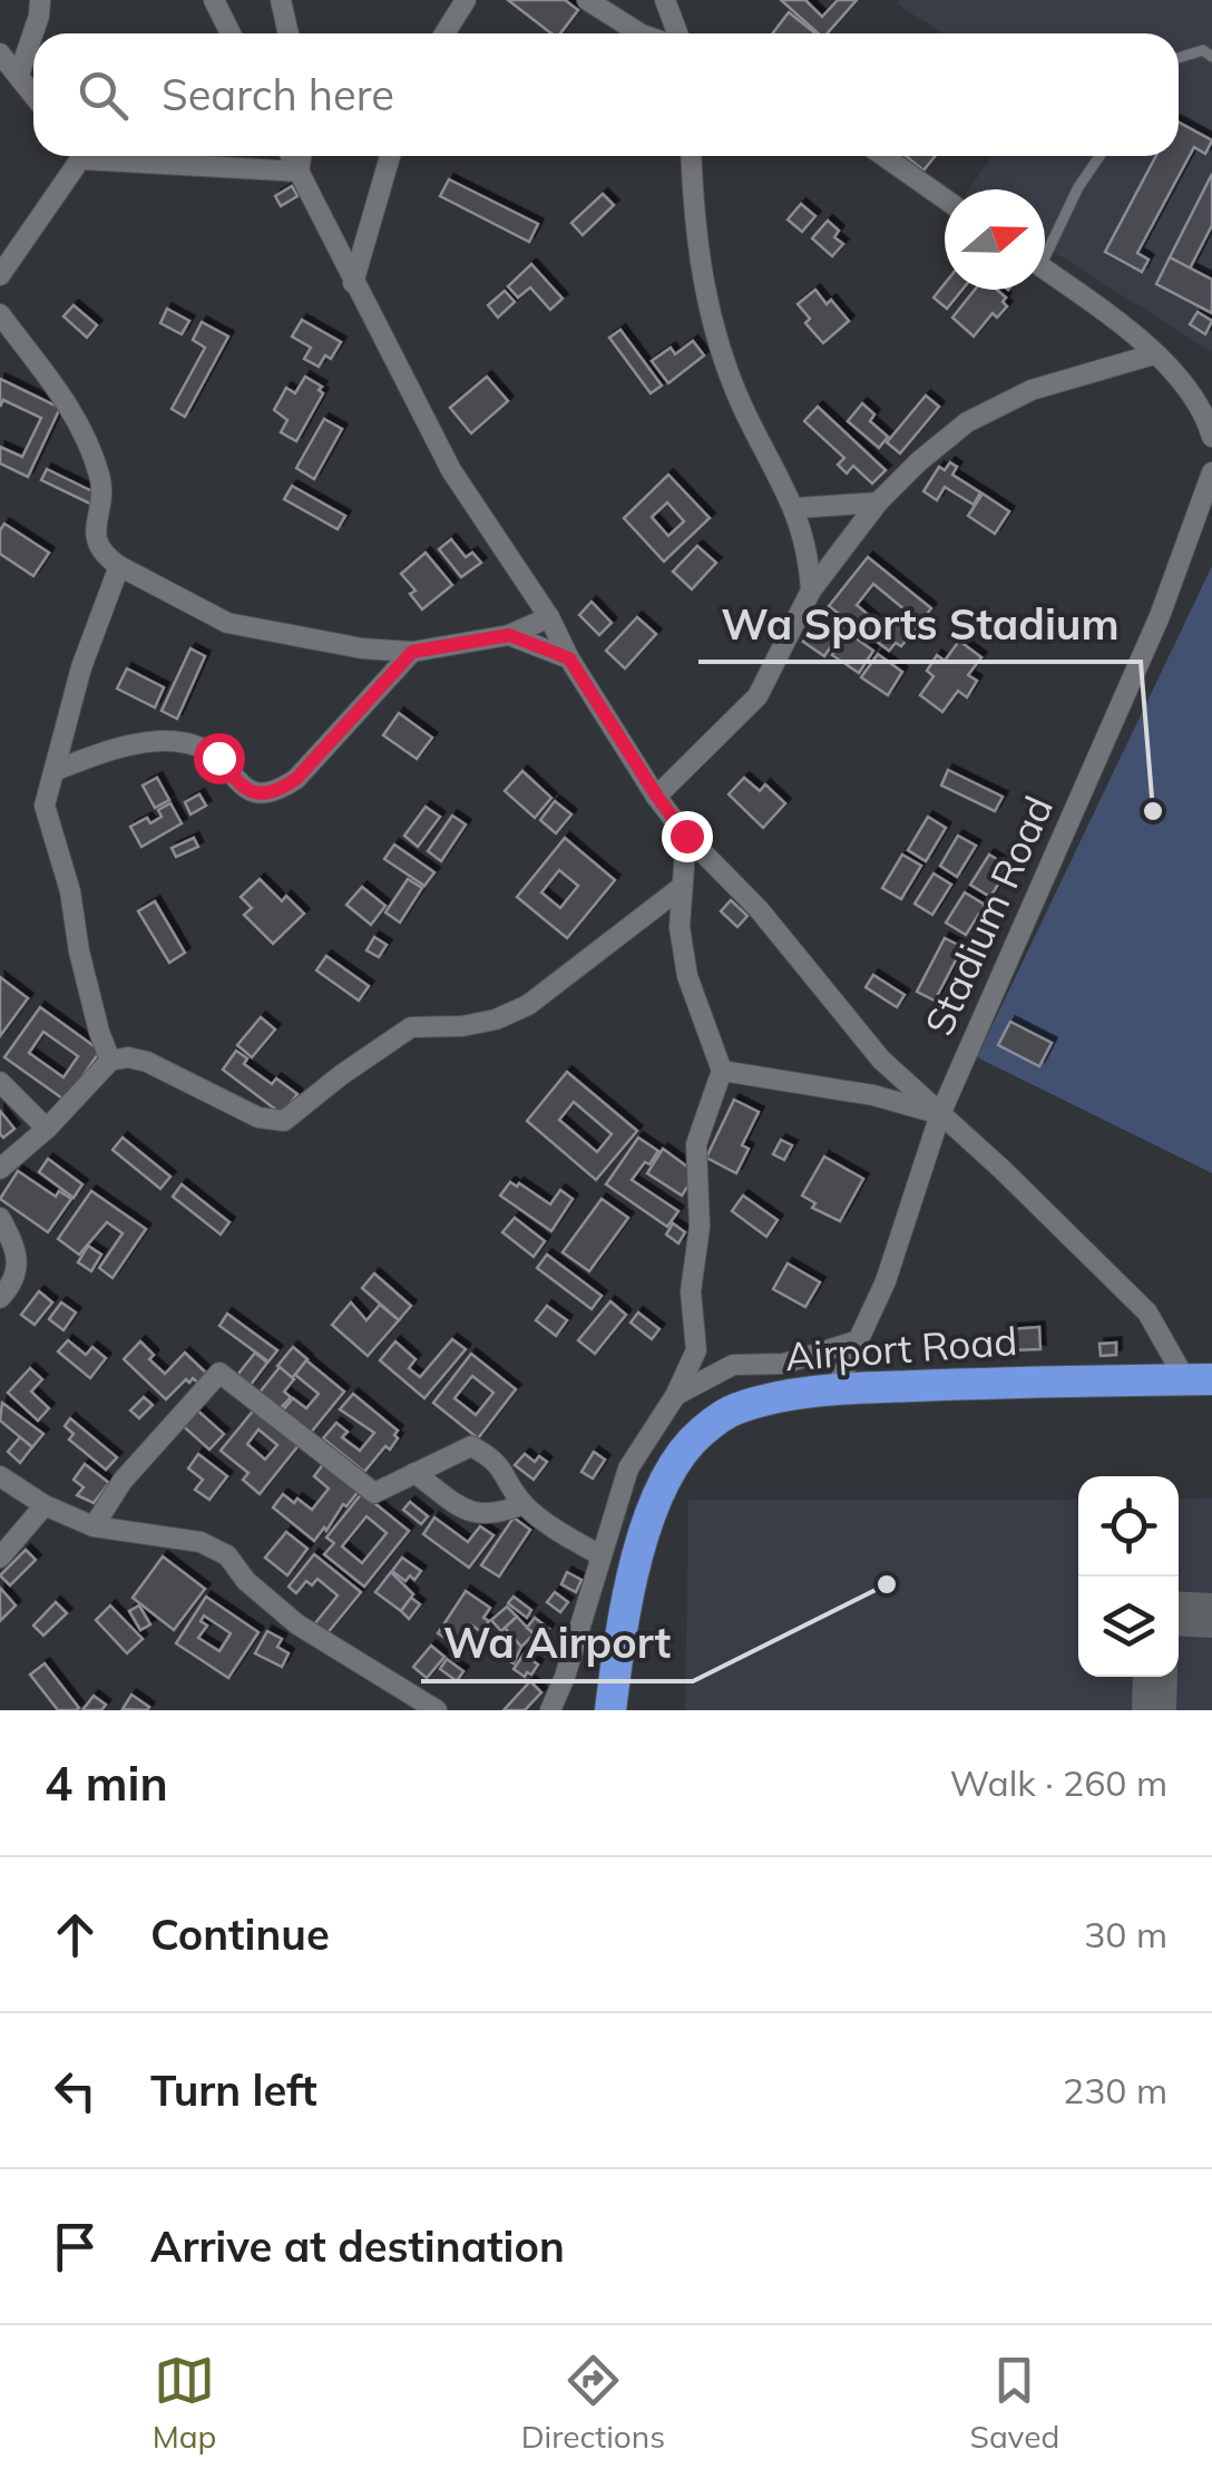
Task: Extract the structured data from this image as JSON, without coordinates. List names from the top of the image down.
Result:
{
  "streets": {
    "highway": ["Airport Road"],
    "street": ["Stadium Road"]
  },
  "crossings": [
    ["Stadium Road", "Airport Road"]
  ],
  "places": ["Wa Sports Stadium", "Wa Airport"],
  "north": "right",
  "page": {
    "search": "Search here",
    "heading": ["4 min", "Walk · 260 m"],
    "list": [
      ["Continue", "30 m"],
      ["Turn left", "230 m"],
      "Arrive at destination"
    ],
    "nav": ["Map", "Directions", "Saved"]
  }
}
